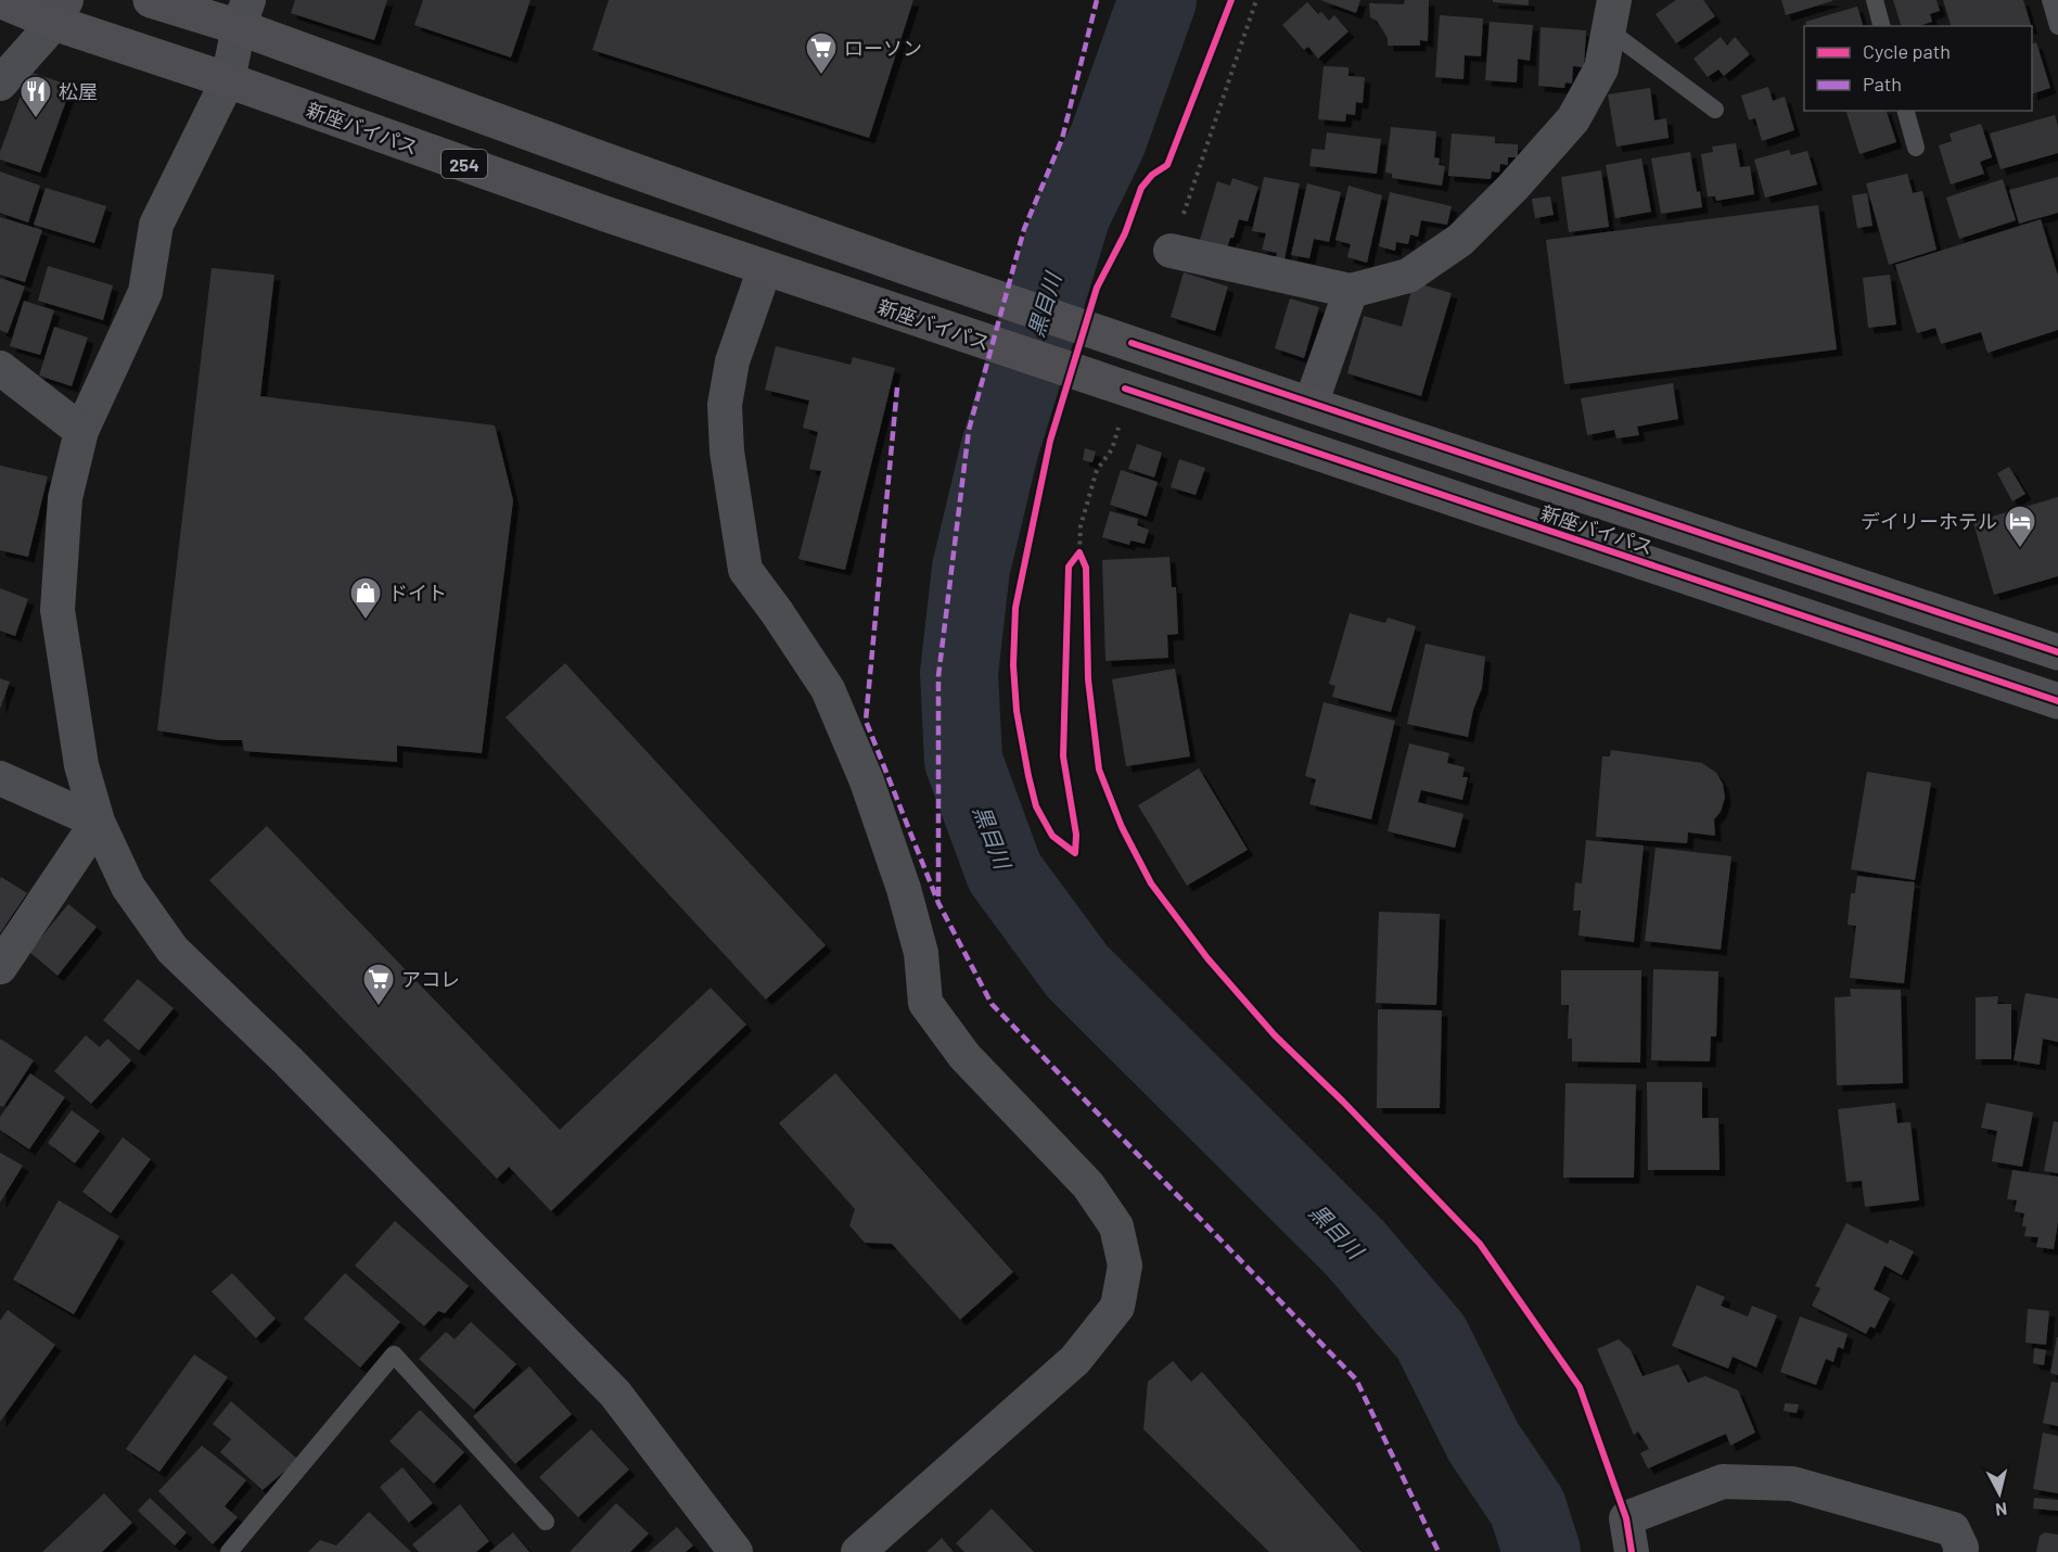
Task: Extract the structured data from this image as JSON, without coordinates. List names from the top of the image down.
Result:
{
  "streets": {
    "highway": ["新座バイパス", "254"]
  },
  "water": ["黒目川"],
  "places": {
    "supermarket": ["ローソン", "アコレ"],
    "restaurant": ["松屋"],
    "hotel": ["デイリーホテル"],
    "shop": ["ドイト"]
  },
  "legend": ["Cycle path", "Path"],
  "north": "bottom"
}
